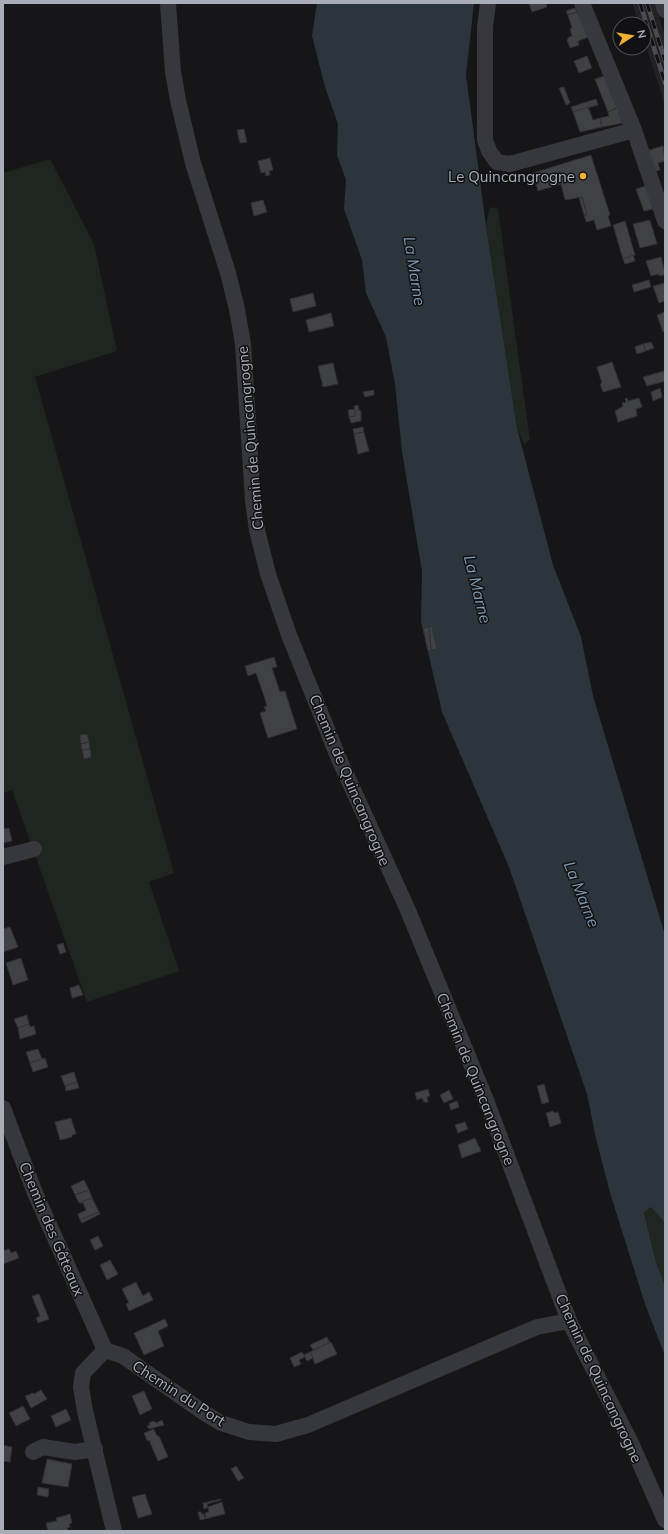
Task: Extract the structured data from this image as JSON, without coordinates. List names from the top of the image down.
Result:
{
  "streets": {
    "street": ["Chemin de Quincangrogne", "Chemin des Gâteaux", "Chemin du Port"]
  },
  "crossings": [
    ["Chemin de Quincangrogne", "Chemin du Port"],
    ["Chemin des Gâteaux", "Chemin du Port"]
  ],
  "water": ["La Marne"],
  "places": ["Le Quincangrogne"],
  "north": "right"
}
